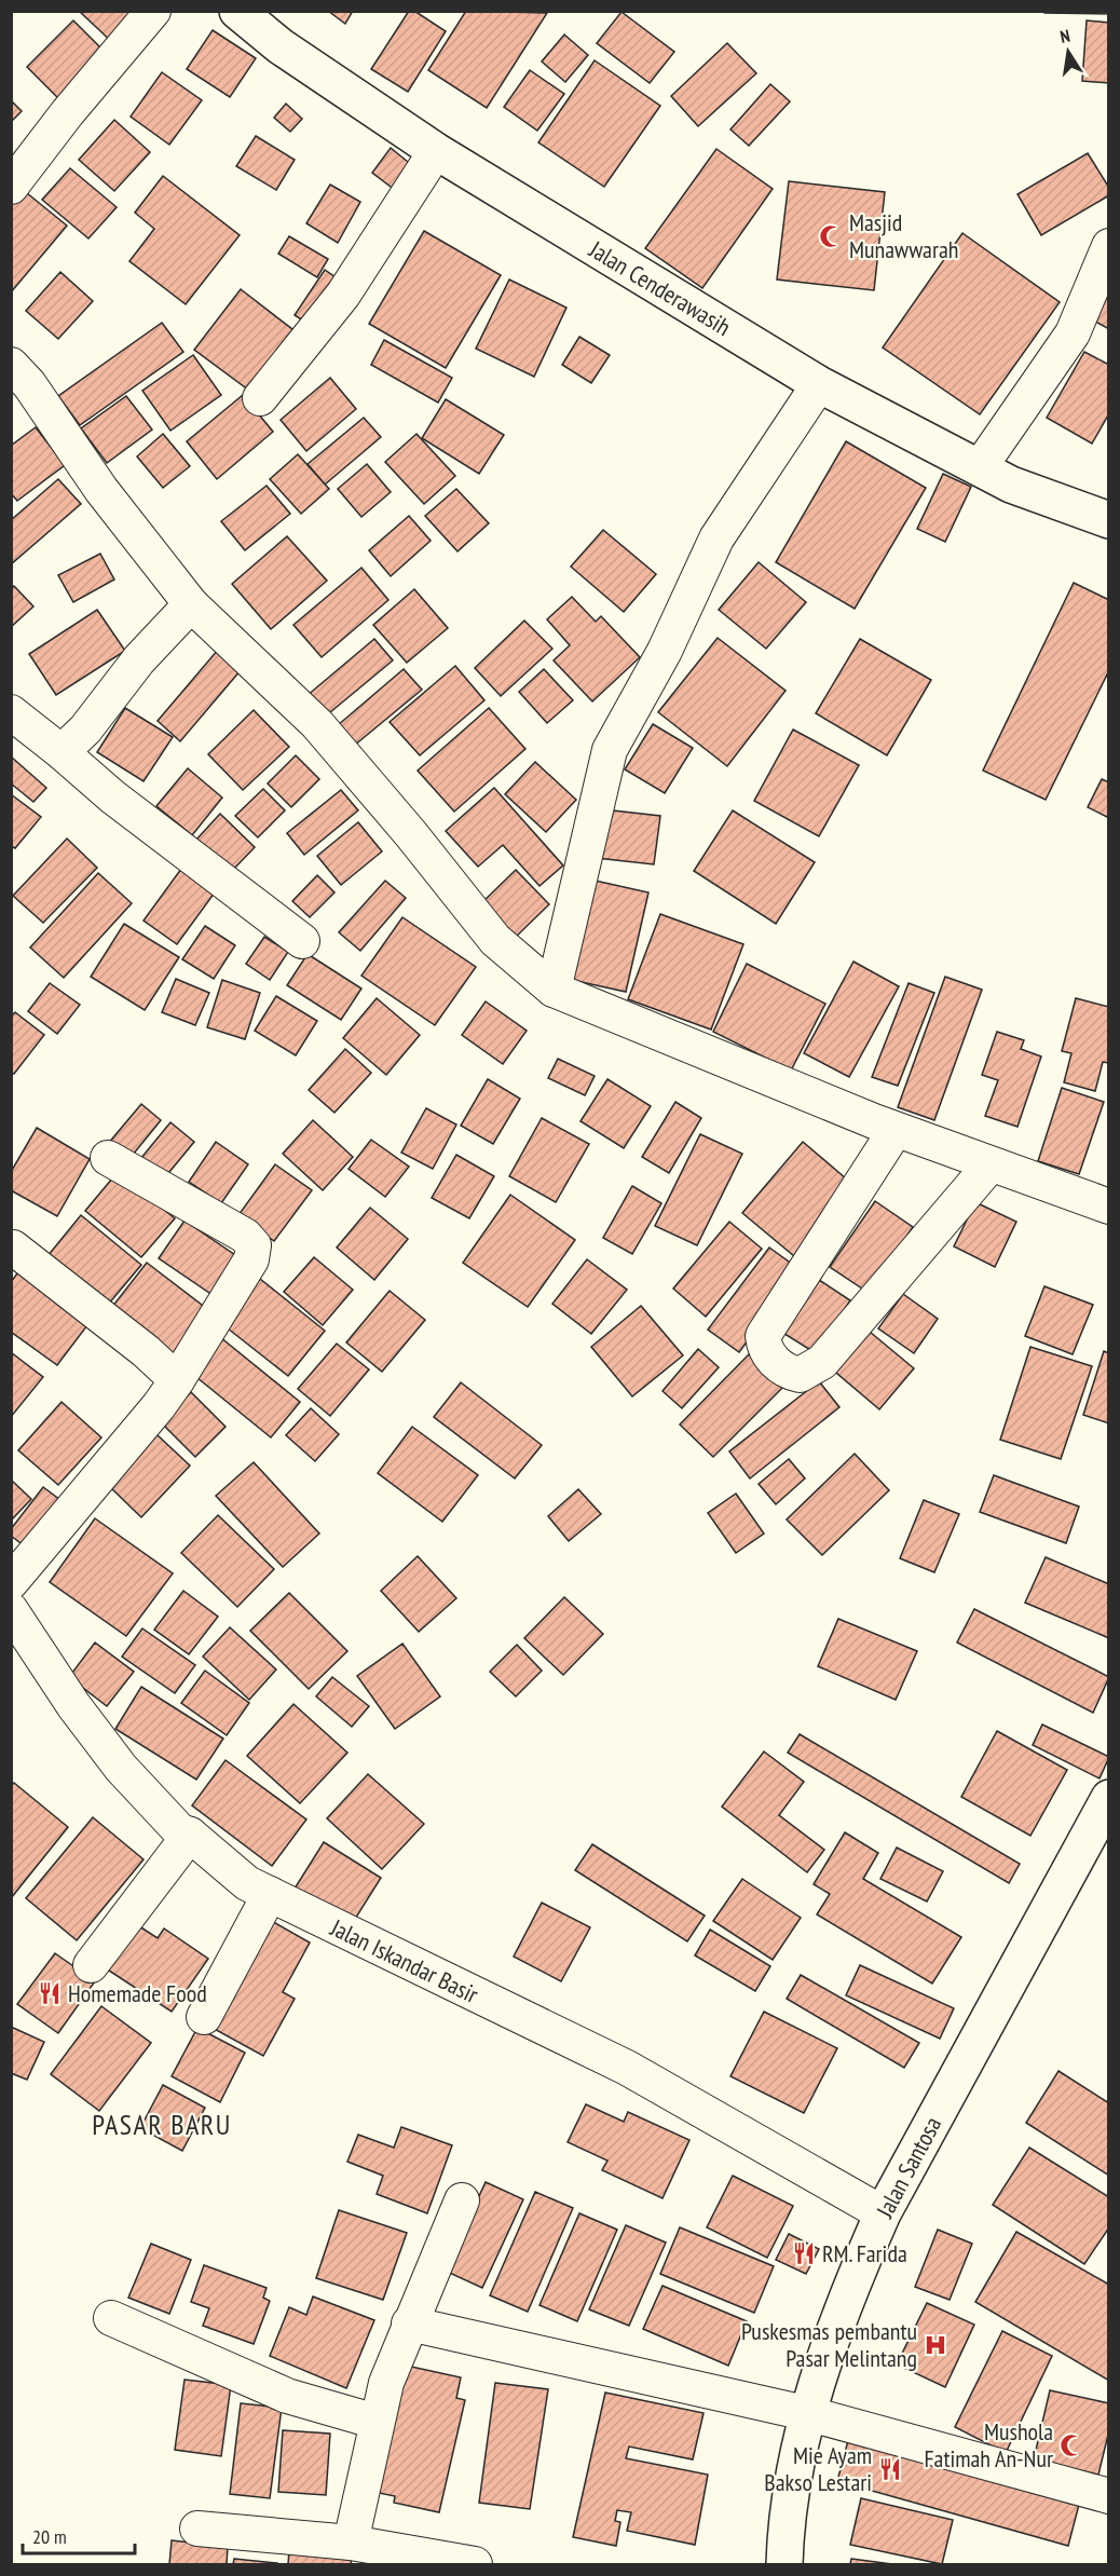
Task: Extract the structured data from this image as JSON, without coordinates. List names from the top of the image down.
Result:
{
  "streets": {
    "street": ["Jalan Cenderawasih", "Jalan Iskandar Basir", "Jalan Santosa"]
  },
  "crossings": [
    ["Jalan Iskandar Basir", "Jalan Santosa"]
  ],
  "districts": ["PASAR BARU"],
  "places": {
    "mosque": ["Masjid Munawwarah", "Mushola Fatimah An-Nur"],
    "restaurant": ["Homemade Food", "RM. Farida", "Mie Ayam Bakso Lestari"],
    "hospital": ["Puskesmas pembantu Pasar Melintang"]
  },
  "scale_bar": "20 m",
  "north": "top"
}
